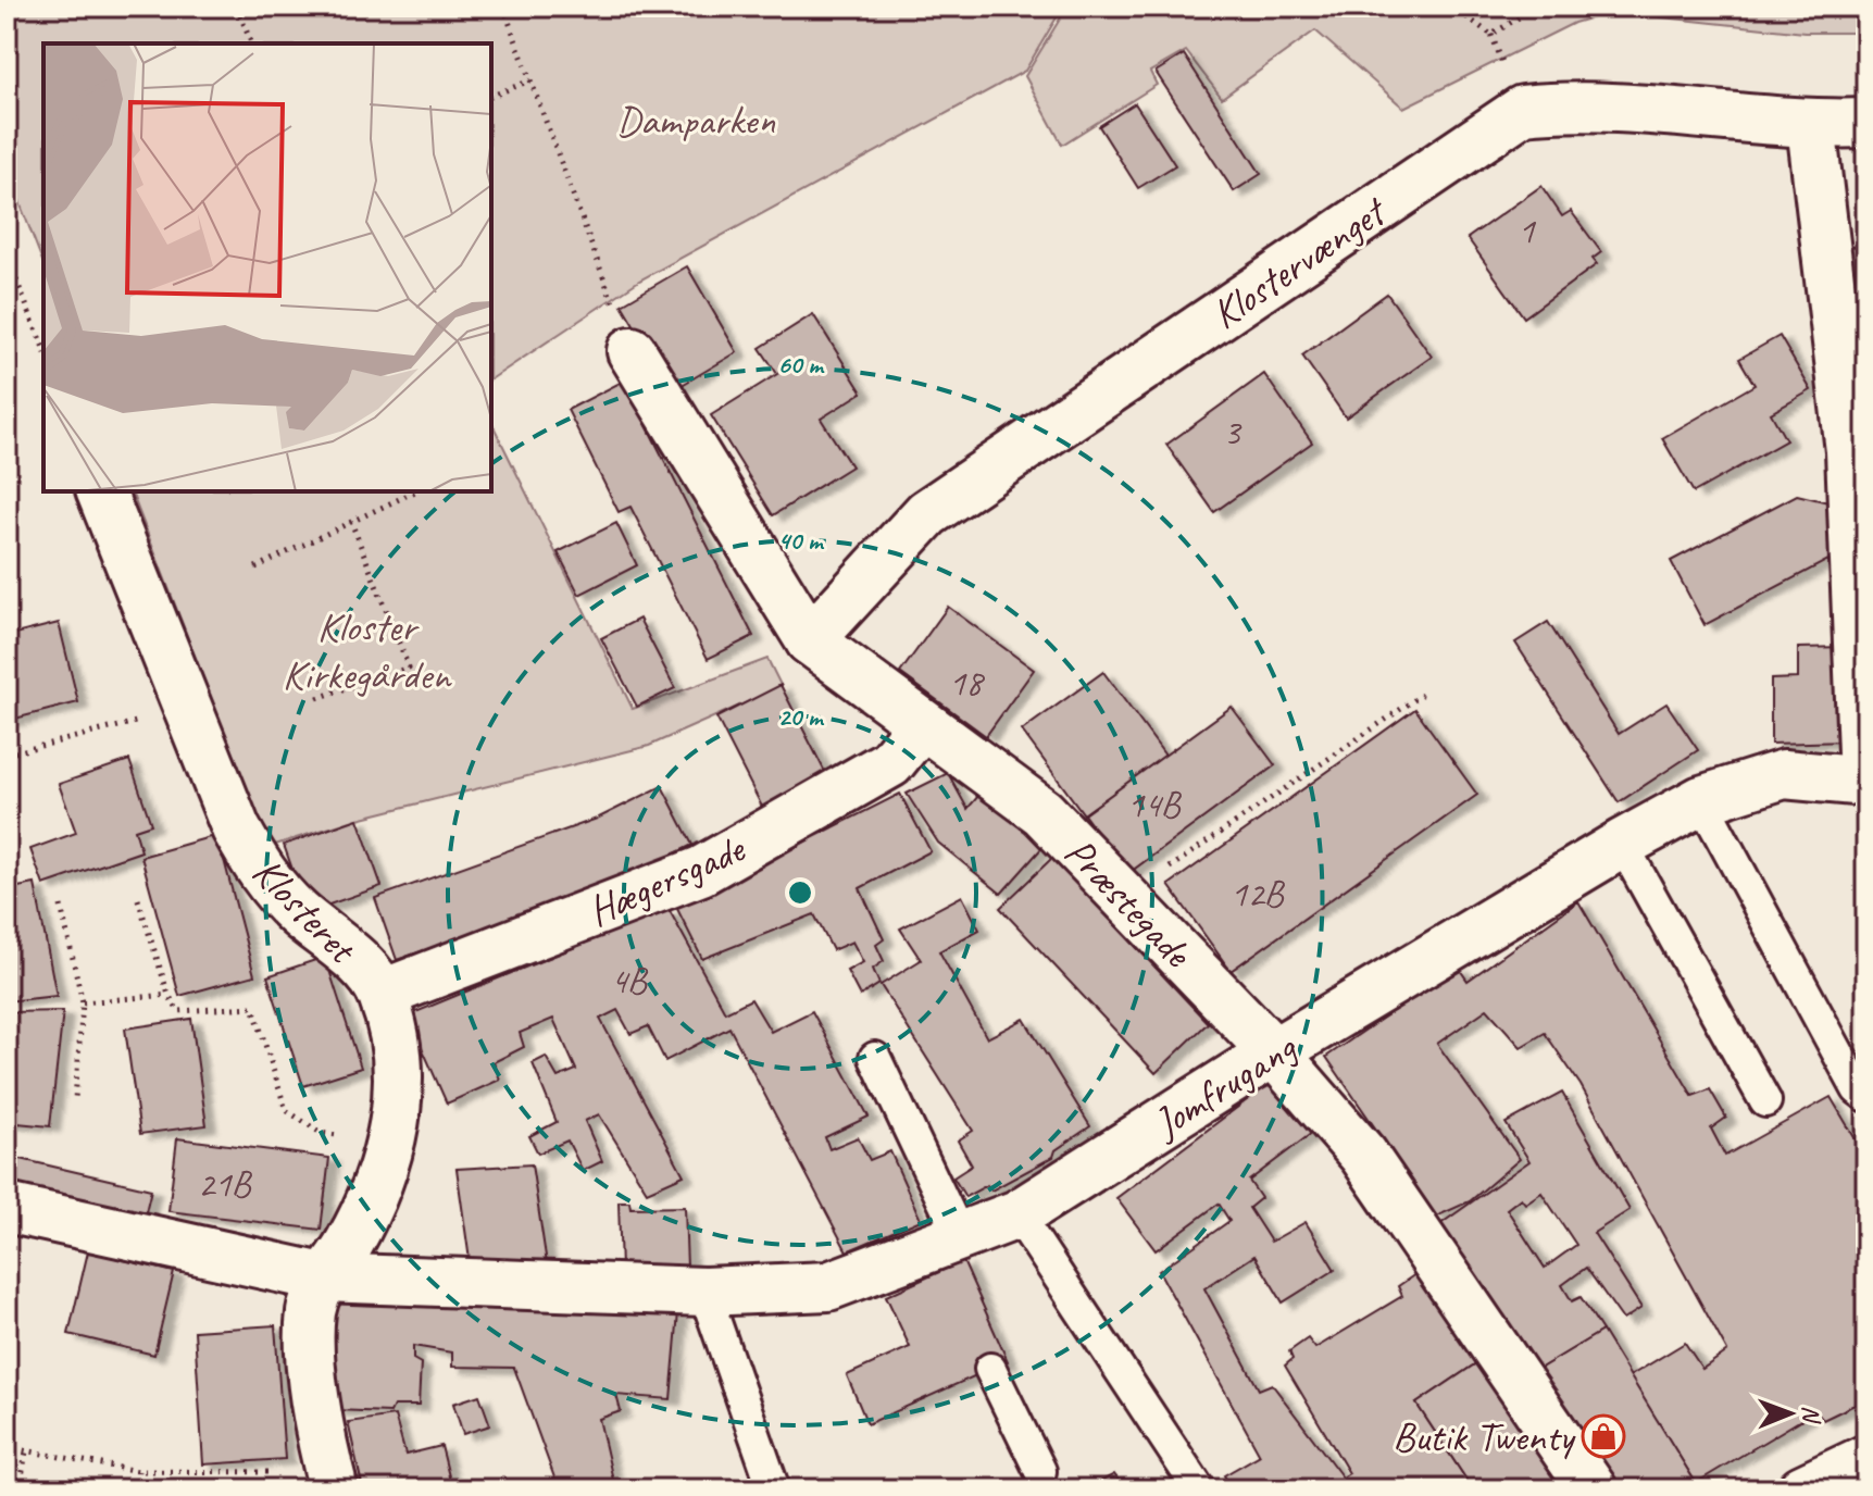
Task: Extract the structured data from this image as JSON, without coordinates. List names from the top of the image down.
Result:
{
  "streets": {
    "street": [
      "Klostervænget",
      "Hægersgade",
      "Præstegade",
      "Klosteret",
      "Jomfrugang"
    ]
  },
  "crossings": [
    ["Klostervænget", "Præstegade"],
    ["Hægersgade", "Præstegade"],
    ["Hægersgade", "Klosteret"],
    ["Præstegade", "Jomfrugang"],
    ["Klosteret", "Jomfrugang"]
  ],
  "parks": ["Damparken", "Kloster Kirkegården"],
  "places": {
    "shop": ["Butik Twenty"]
  },
  "house_numbers": [
    "1",
    "3",
    "18",
    "14B",
    "12B",
    "4B",
    "21B"
  ],
  "north": "right",
  "rings": ["60 m", "40 m", "20 m"]
}
